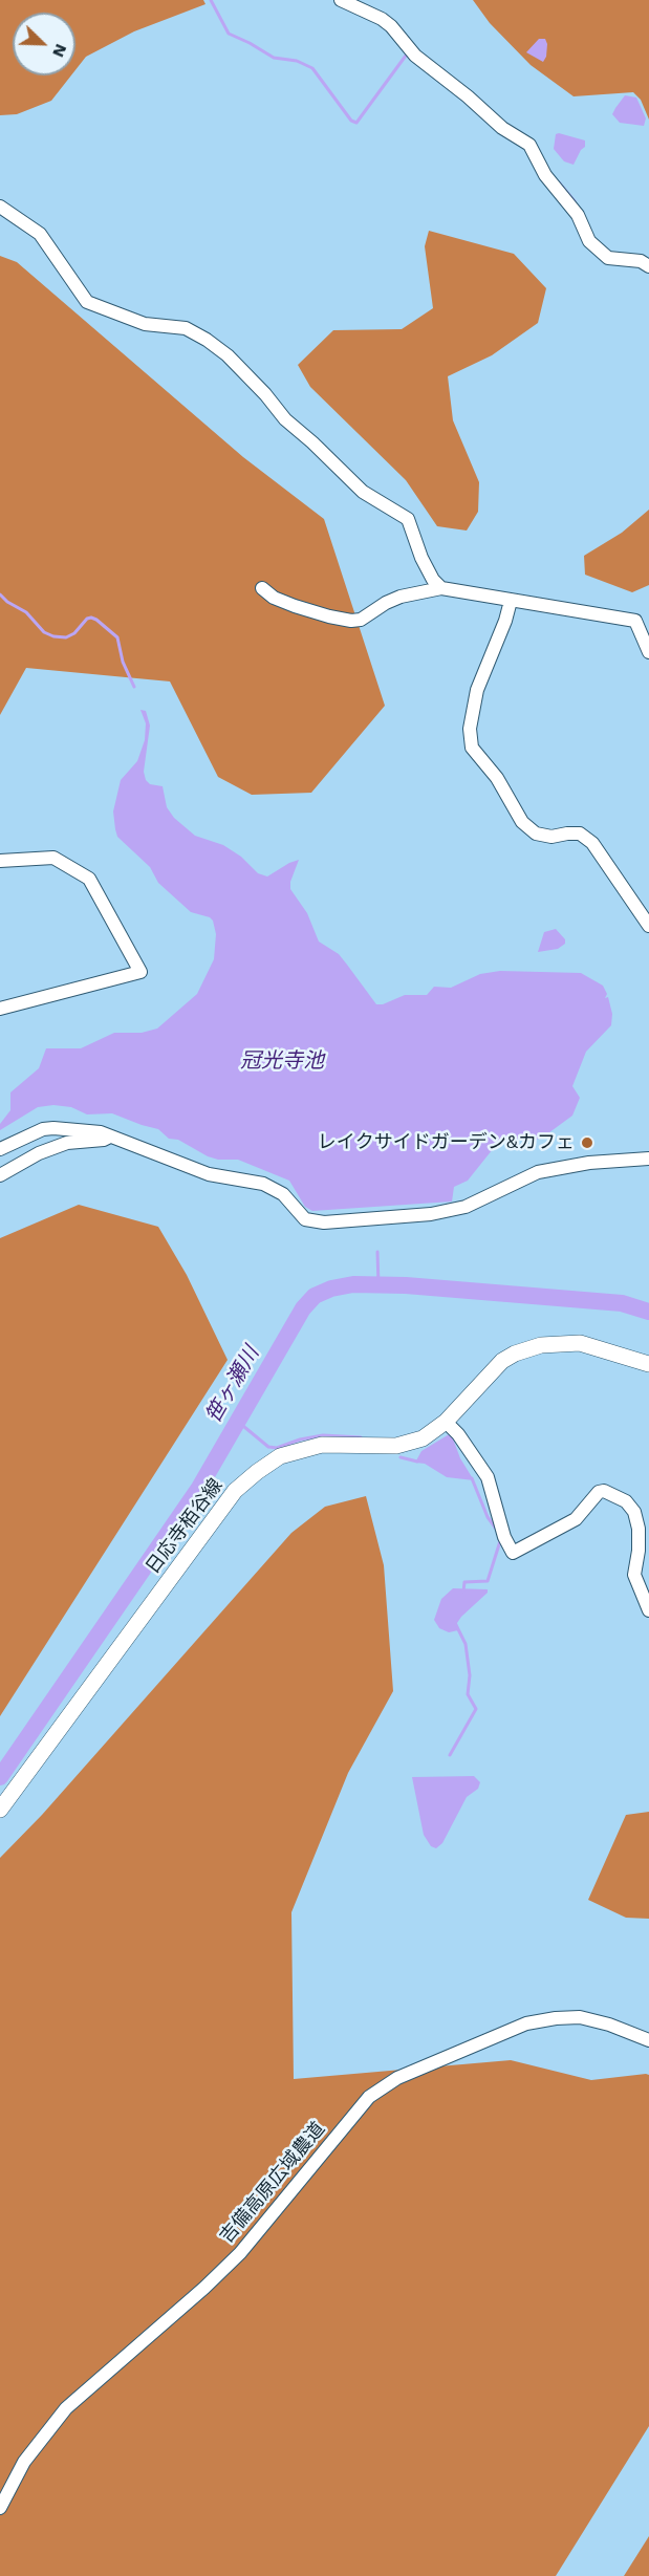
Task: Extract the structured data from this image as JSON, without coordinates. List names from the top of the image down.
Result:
{
  "streets": {
    "main road": ["日応寺栢谷線"],
    "street": ["吉備高原広域農道"]
  },
  "water": ["冠光寺池", "笹ヶ瀬川"],
  "places": ["レイクサイドガーデン&カフェ"],
  "north": "bottom right"
}
